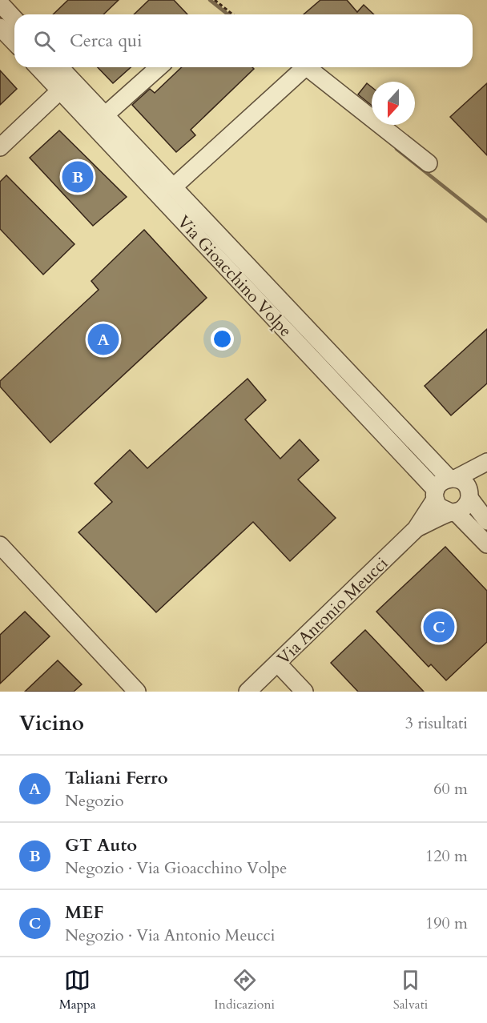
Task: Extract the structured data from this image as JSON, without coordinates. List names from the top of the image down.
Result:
{
  "streets": {
    "street": ["Via Gioacchino Volpe", "Via Antonio Meucci"]
  },
  "crossings": [
    ["Via Gioacchino Volpe", "Via Antonio Meucci"]
  ],
  "north": "bottom",
  "page": {
    "search": "Cerca qui",
    "pins": ["B", "A", "C"],
    "heading": ["Vicino", "3 risultati"],
    "list": [
      {
        "mark": "A",
        "name": "Taliani Ferro",
        "note": "Negozio",
        "value": "60 m"
      },
      {
        "mark": "B",
        "name": "GT Auto",
        "note": "Negozio · Via Gioacchino Volpe",
        "value": "120 m"
      },
      {
        "mark": "C",
        "name": "MEF",
        "note": "Negozio · Via Antonio Meucci",
        "value": "190 m"
      }
    ],
    "nav": ["Mappa", "Indicazioni", "Salvati"]
  }
}
